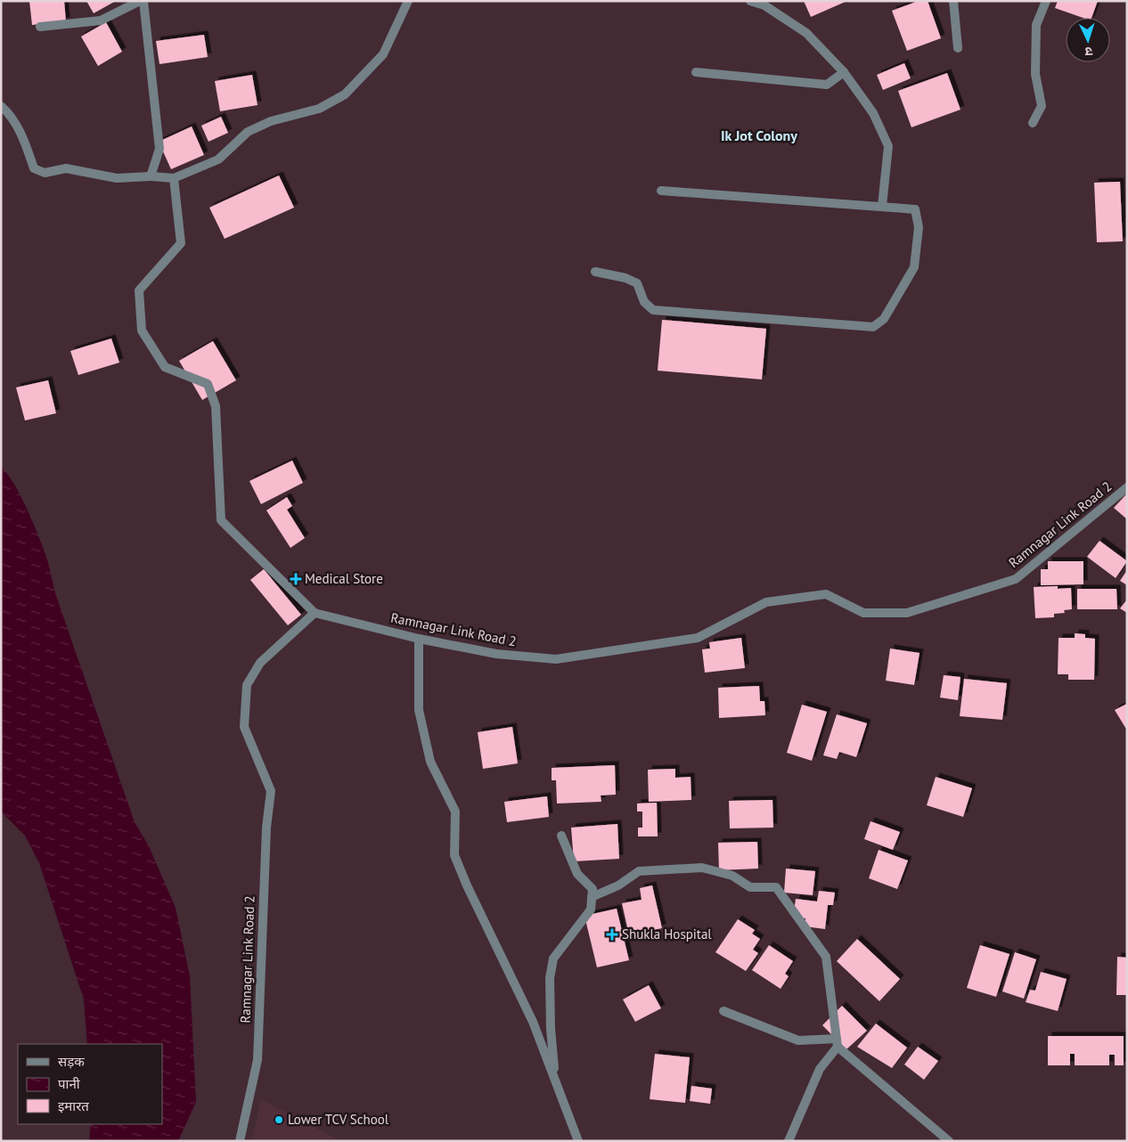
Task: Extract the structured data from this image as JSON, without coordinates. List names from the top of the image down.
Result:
{
  "streets": {
    "street": ["Ramnagar Link Road 2"]
  },
  "districts": ["Ik Jot Colony"],
  "places": {
    "health": ["Medical Store", "Shukla Hospital"],
    "other": ["Lower TCV School"]
  },
  "legend": ["सड़क", "पानी", "इमारत"],
  "north": "bottom"
}
